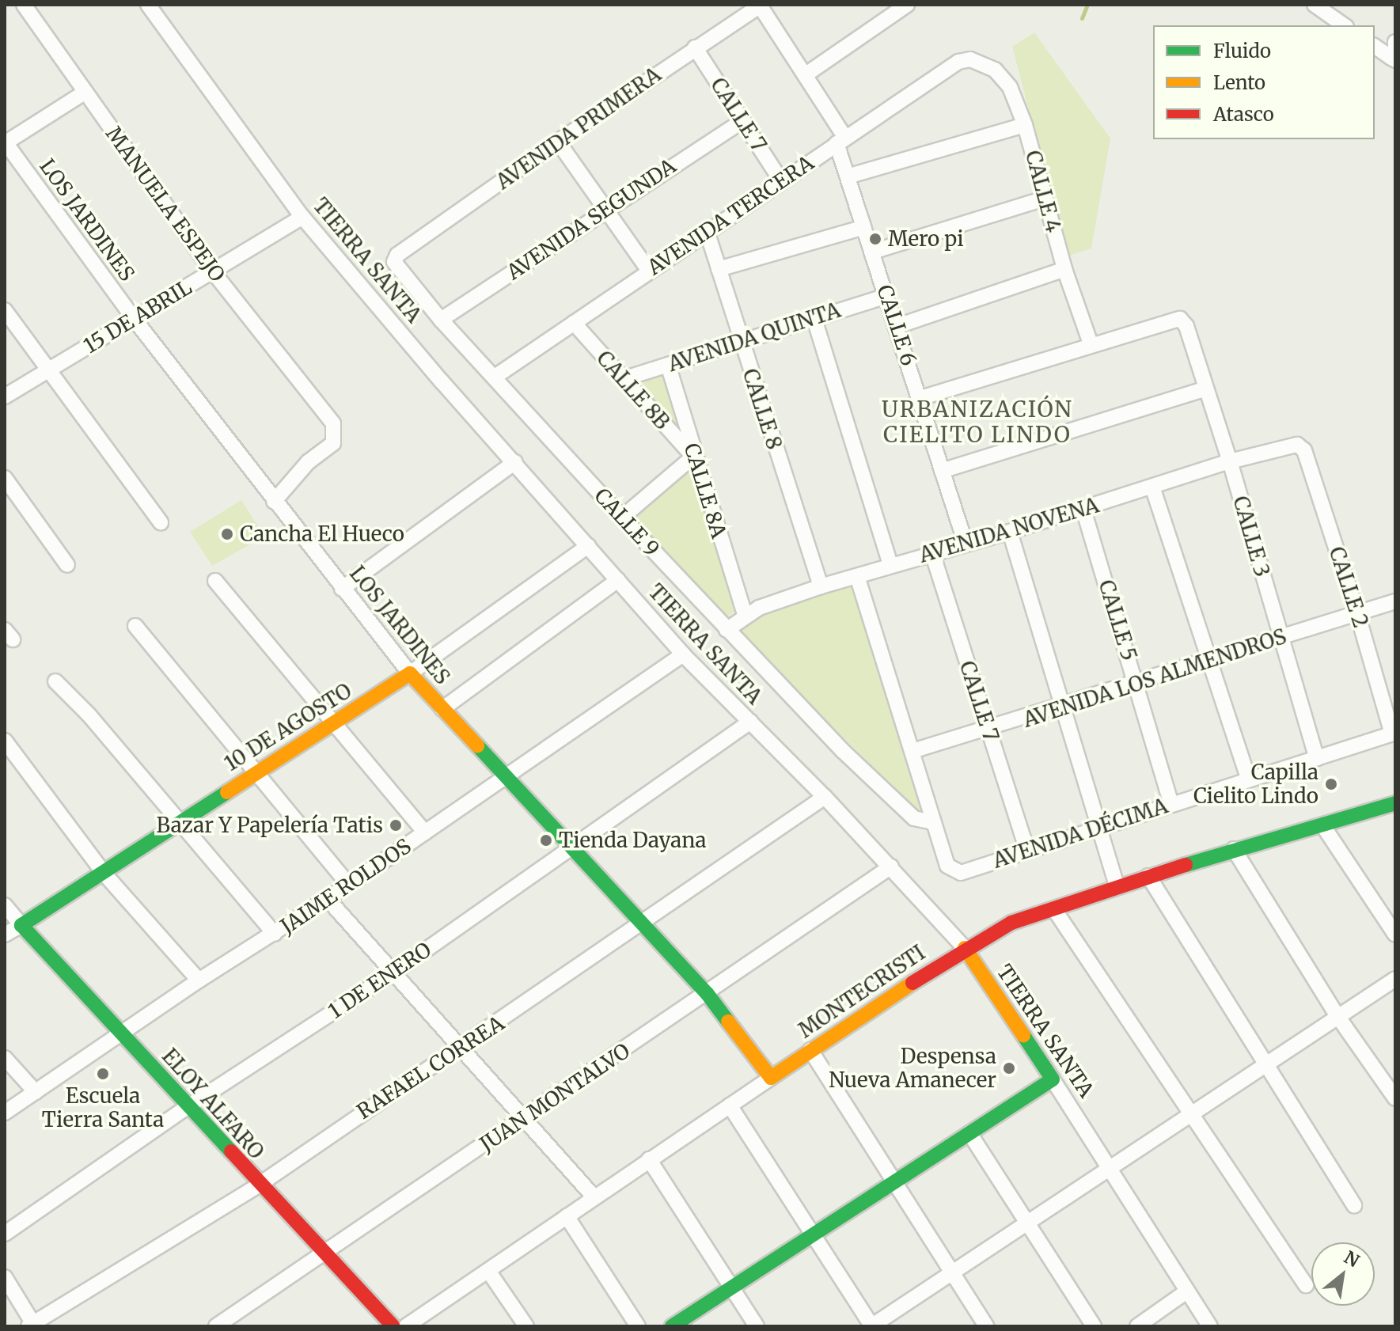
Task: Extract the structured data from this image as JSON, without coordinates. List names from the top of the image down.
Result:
{
  "streets": {
    "street": [
      "CALLE 7",
      "AVENIDA PRIMERA",
      "CALLE 4",
      "MANUELA ESPEJO",
      "AVENIDA TERCERA",
      "AVENIDA SEGUNDA",
      "LOS JARDINES",
      "TIERRA SANTA",
      "15 DE ABRIL",
      "CALLE 6",
      "AVENIDA QUINTA",
      "CALLE 8B",
      "CALLE 8",
      "CALLE 8A",
      "CALLE 9",
      "AVENIDA NOVENA",
      "CALLE 3",
      "CALLE 2",
      "CALLE 5",
      "AVENIDA LOS ALMENDROS",
      "10 DE AGOSTO",
      "AVENIDA DÉCIMA",
      "JAIME ROLDOS",
      "1 DE ENERO",
      "MONTECRISTI",
      "RAFAEL CORREA",
      "JUAN MONTALVO",
      "ELOY ALFARO"
    ]
  },
  "crossings": [
    ["CALLE 7", "AVENIDA PRIMERA"],
    ["CALLE 7", "AVENIDA TERCERA"],
    ["CALLE 7", "AVENIDA SEGUNDA"],
    ["CALLE 7", "AVENIDA NOVENA"],
    ["CALLE 7", "AVENIDA LOS ALMENDROS"],
    ["CALLE 7", "AVENIDA DÉCIMA"],
    ["AVENIDA PRIMERA", "CALLE 6"],
    ["AVENIDA PRIMERA", "CALLE 9"],
    ["CALLE 4", "AVENIDA TERCERA"],
    ["CALLE 4", "CALLE 3"],
    ["MANUELA ESPEJO", "LOS JARDINES"],
    ["MANUELA ESPEJO", "15 DE ABRIL"],
    ["AVENIDA TERCERA", "CALLE 6"],
    ["AVENIDA TERCERA", "CALLE 8B"],
    ["AVENIDA TERCERA", "CALLE 8"],
    ["AVENIDA TERCERA", "CALLE 9"],
    ["AVENIDA SEGUNDA", "CALLE 9"],
    ["LOS JARDINES", "15 DE ABRIL"],
    ["LOS JARDINES", "10 DE AGOSTO"],
    ["LOS JARDINES", "JAIME ROLDOS"],
    ["LOS JARDINES", "1 DE ENERO"],
    ["LOS JARDINES", "MONTECRISTI"],
    ["LOS JARDINES", "RAFAEL CORREA"],
    ["LOS JARDINES", "JUAN MONTALVO"],
    ["TIERRA SANTA", "15 DE ABRIL"],
    ["TIERRA SANTA", "10 DE AGOSTO"],
    ["TIERRA SANTA", "JAIME ROLDOS"],
    ["TIERRA SANTA", "1 DE ENERO"],
    ["TIERRA SANTA", "MONTECRISTI"],
    ["TIERRA SANTA", "RAFAEL CORREA"],
    ["TIERRA SANTA", "JUAN MONTALVO"],
    ["CALLE 6", "AVENIDA QUINTA"],
    ["CALLE 6", "AVENIDA NOVENA"],
    ["AVENIDA QUINTA", "CALLE 8B"],
    ["AVENIDA QUINTA", "CALLE 8"],
    ["AVENIDA QUINTA", "CALLE 8A"],
    ["CALLE 8B", "CALLE 8A"],
    ["CALLE 8", "AVENIDA NOVENA"],
    ["CALLE 8A", "AVENIDA NOVENA"],
    ["CALLE 9", "AVENIDA NOVENA"],
    ["CALLE 9", "AVENIDA DÉCIMA"],
    ["AVENIDA NOVENA", "CALLE 3"],
    ["AVENIDA NOVENA", "CALLE 2"],
    ["AVENIDA NOVENA", "CALLE 5"],
    ["CALLE 3", "AVENIDA LOS ALMENDROS"],
    ["CALLE 3", "AVENIDA DÉCIMA"],
    ["CALLE 2", "AVENIDA LOS ALMENDROS"],
    ["CALLE 2", "AVENIDA DÉCIMA"],
    ["CALLE 5", "AVENIDA LOS ALMENDROS"],
    ["CALLE 5", "AVENIDA DÉCIMA"],
    ["10 DE AGOSTO", "ELOY ALFARO"],
    ["JAIME ROLDOS", "ELOY ALFARO"],
    ["1 DE ENERO", "ELOY ALFARO"],
    ["RAFAEL CORREA", "ELOY ALFARO"],
    ["JUAN MONTALVO", "ELOY ALFARO"]
  ],
  "districts": ["URBANIZACIÓN CIELITO LINDO"],
  "places": [
    "Mero pi",
    "Cancha El Hueco",
    "Capilla Cielito Lindo",
    "Bazar Y Papelería Tatis",
    "Tienda Dayana",
    "Despensa Nueva Amanecer",
    "Escuela Tierra Santa"
  ],
  "legend": ["Fluido", "Lento", "Atasco"],
  "north": "top right"
}
